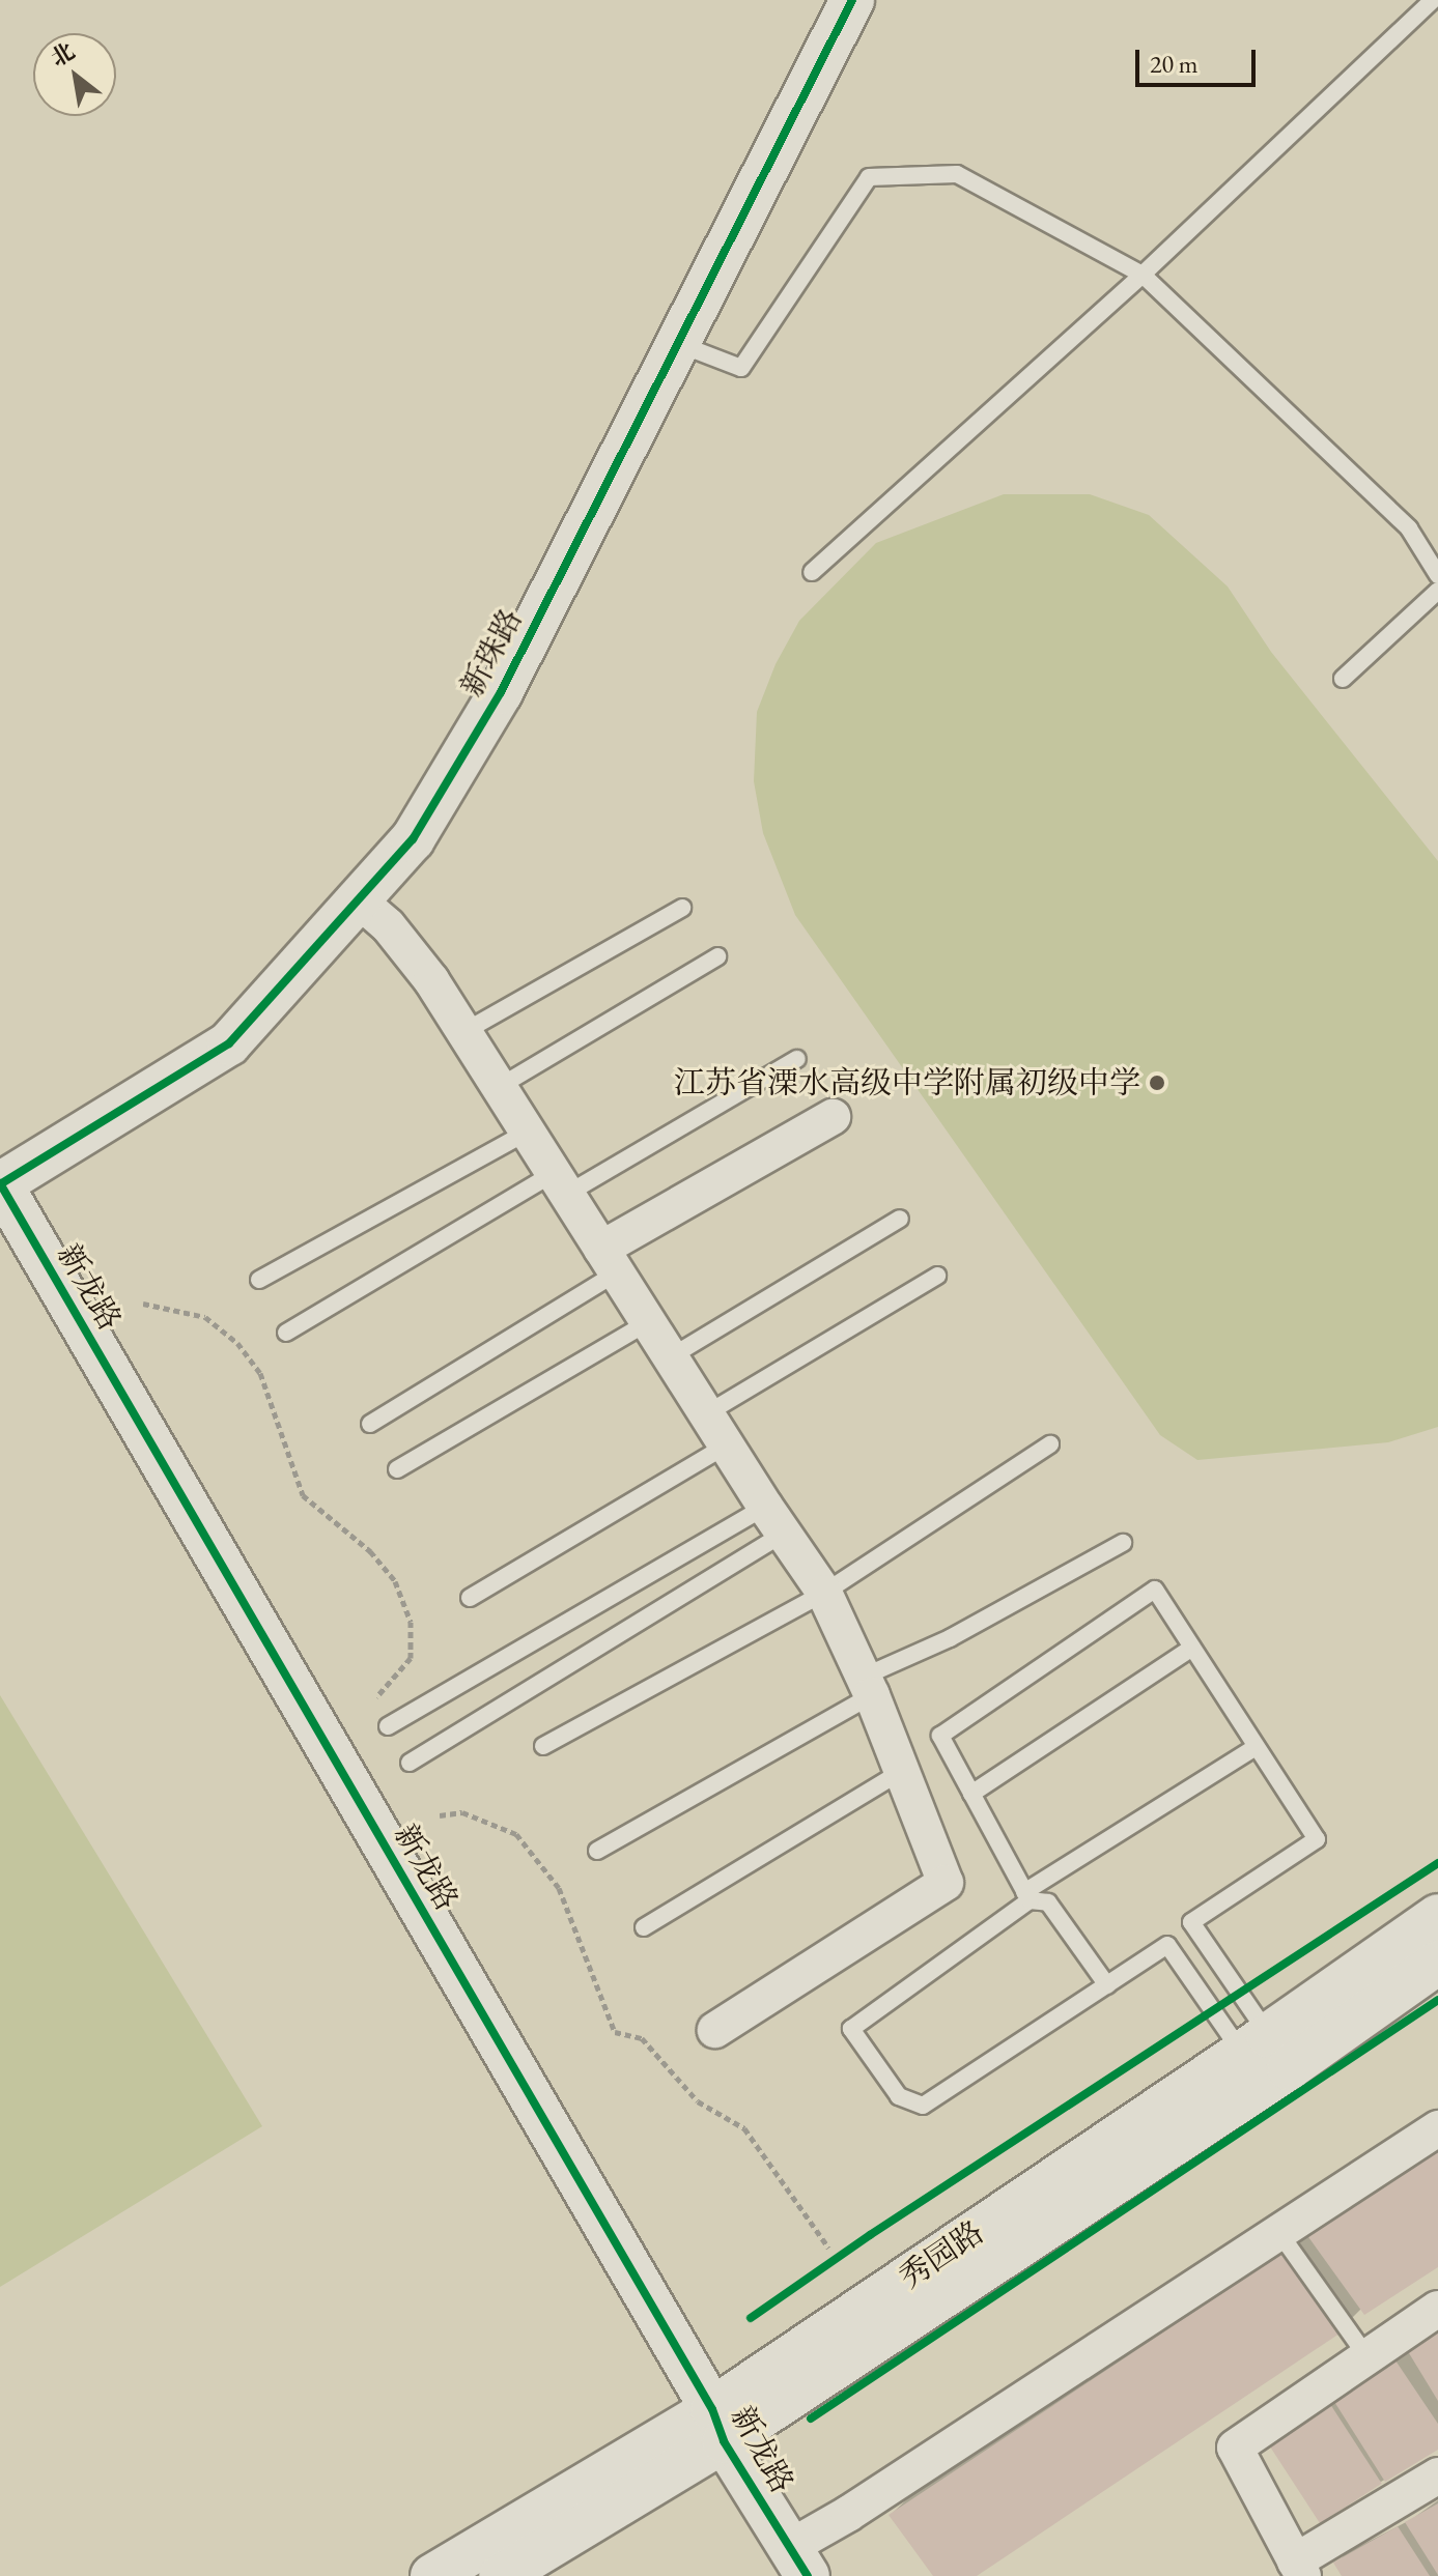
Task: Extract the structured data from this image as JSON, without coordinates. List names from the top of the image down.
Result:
{
  "streets": {
    "street": ["新珠路", "新龙路", "秀园路"]
  },
  "crossings": [
    ["新珠路", "新龙路"],
    ["新龙路", "秀园路"]
  ],
  "places": ["江苏省溧水高级中学附属初级中学"],
  "scale_bar": "20 m",
  "north": "top left"
}
